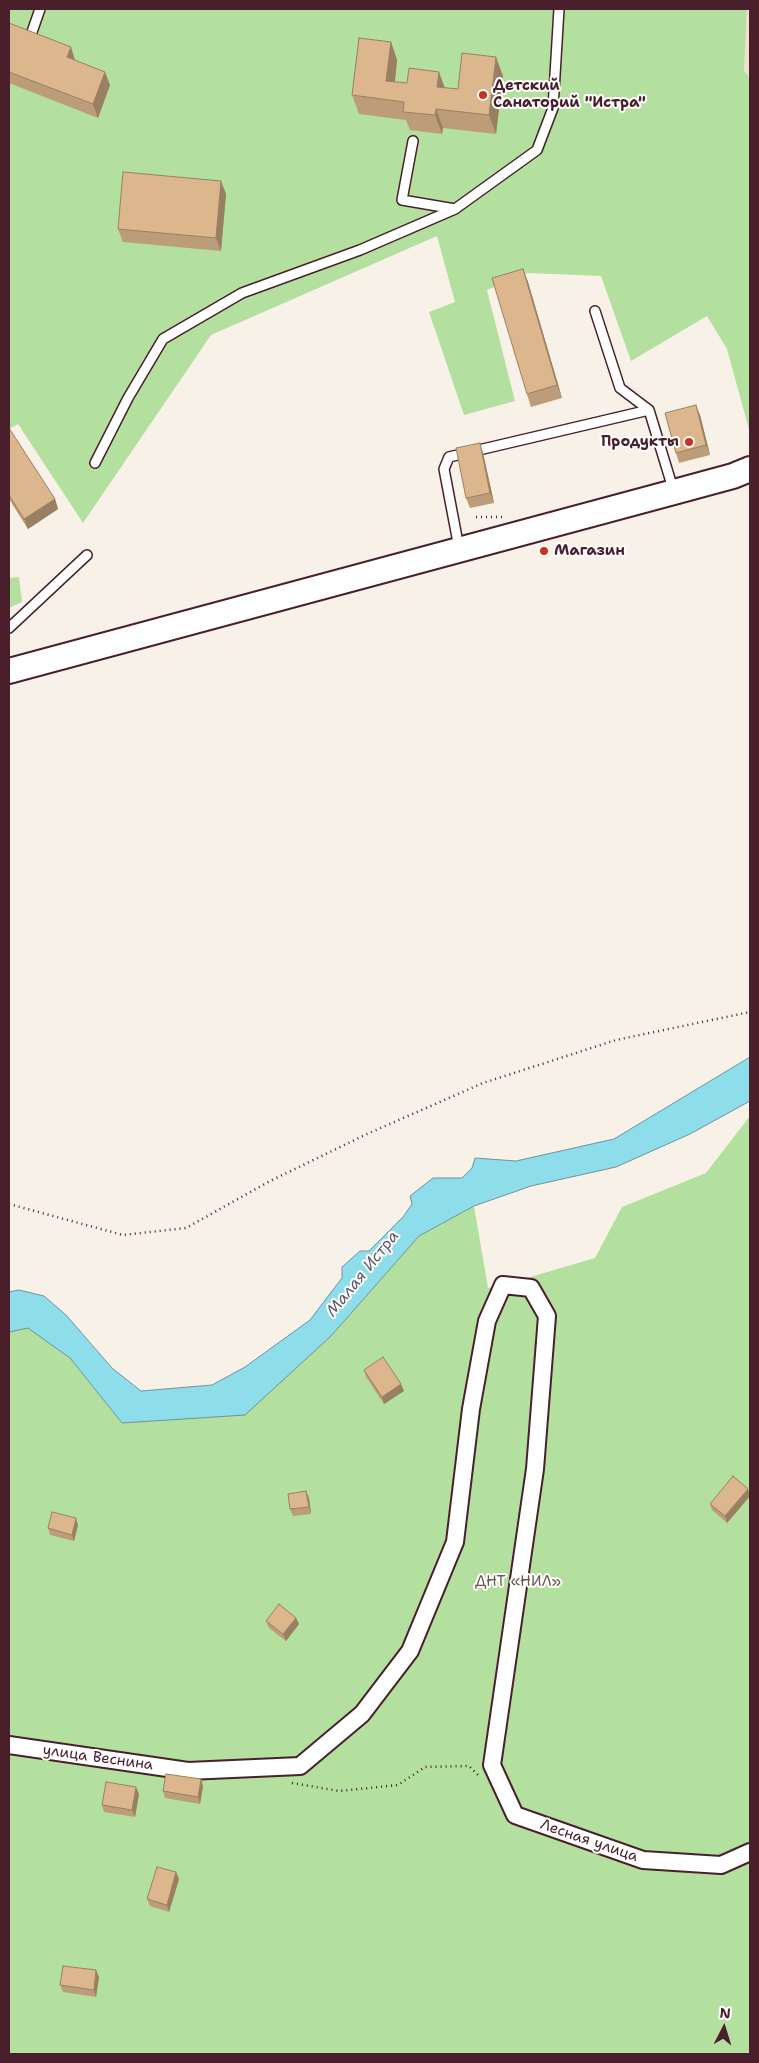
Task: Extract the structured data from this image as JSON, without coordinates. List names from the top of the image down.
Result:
{
  "streets": {
    "street": ["улица Веснина", "Лесная улица"]
  },
  "crossings": [
    ["улица Веснина", "Лесная улица"]
  ],
  "water": ["Малая Истра"],
  "parks": ["ДНТ «НИЛ»"],
  "places": ["Детский Санаторий \"Истра\"", "Продукты", "Магазин"],
  "north": "top"
}
